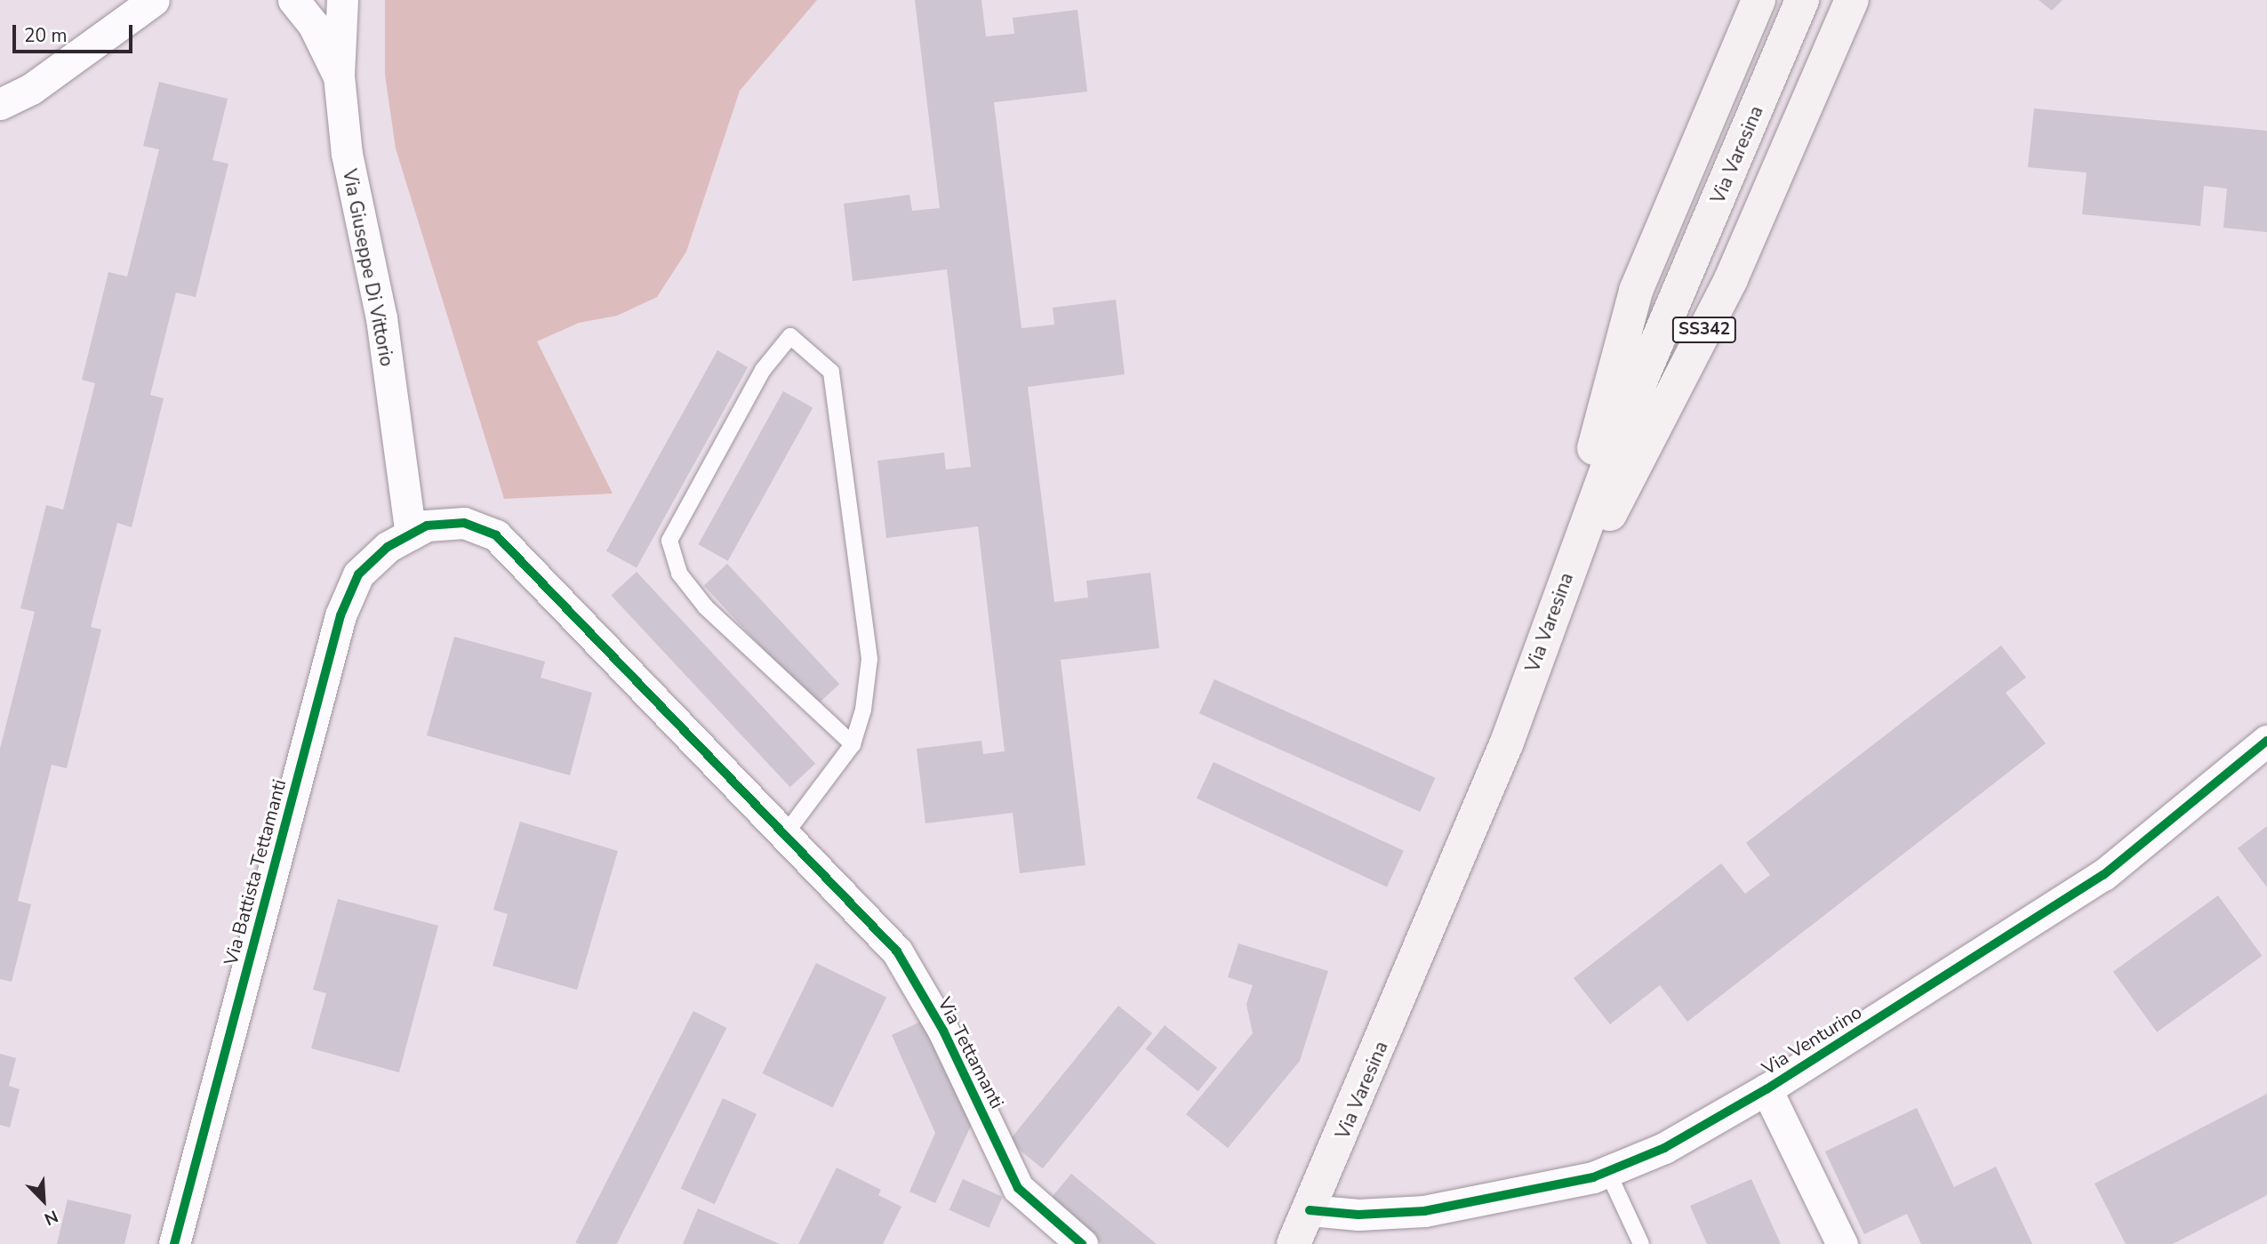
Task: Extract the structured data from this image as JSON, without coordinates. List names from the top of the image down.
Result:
{
  "streets": {
    "main road": ["Via Varesina", "SS342"],
    "street": [
      "Via Giuseppe Di Vittorio",
      "Via Battista Tettamanti",
      "Via Venturino",
      "Via Tettamanti"
    ]
  },
  "crossings": [
    ["Via Varesina", "SS342"],
    ["Via Varesina", "Via Venturino"],
    ["Via Giuseppe Di Vittorio", "Via Battista Tettamanti"],
    ["Via Battista Tettamanti", "Via Tettamanti"]
  ],
  "scale_bar": "20 m",
  "north": "bottom right"
}
